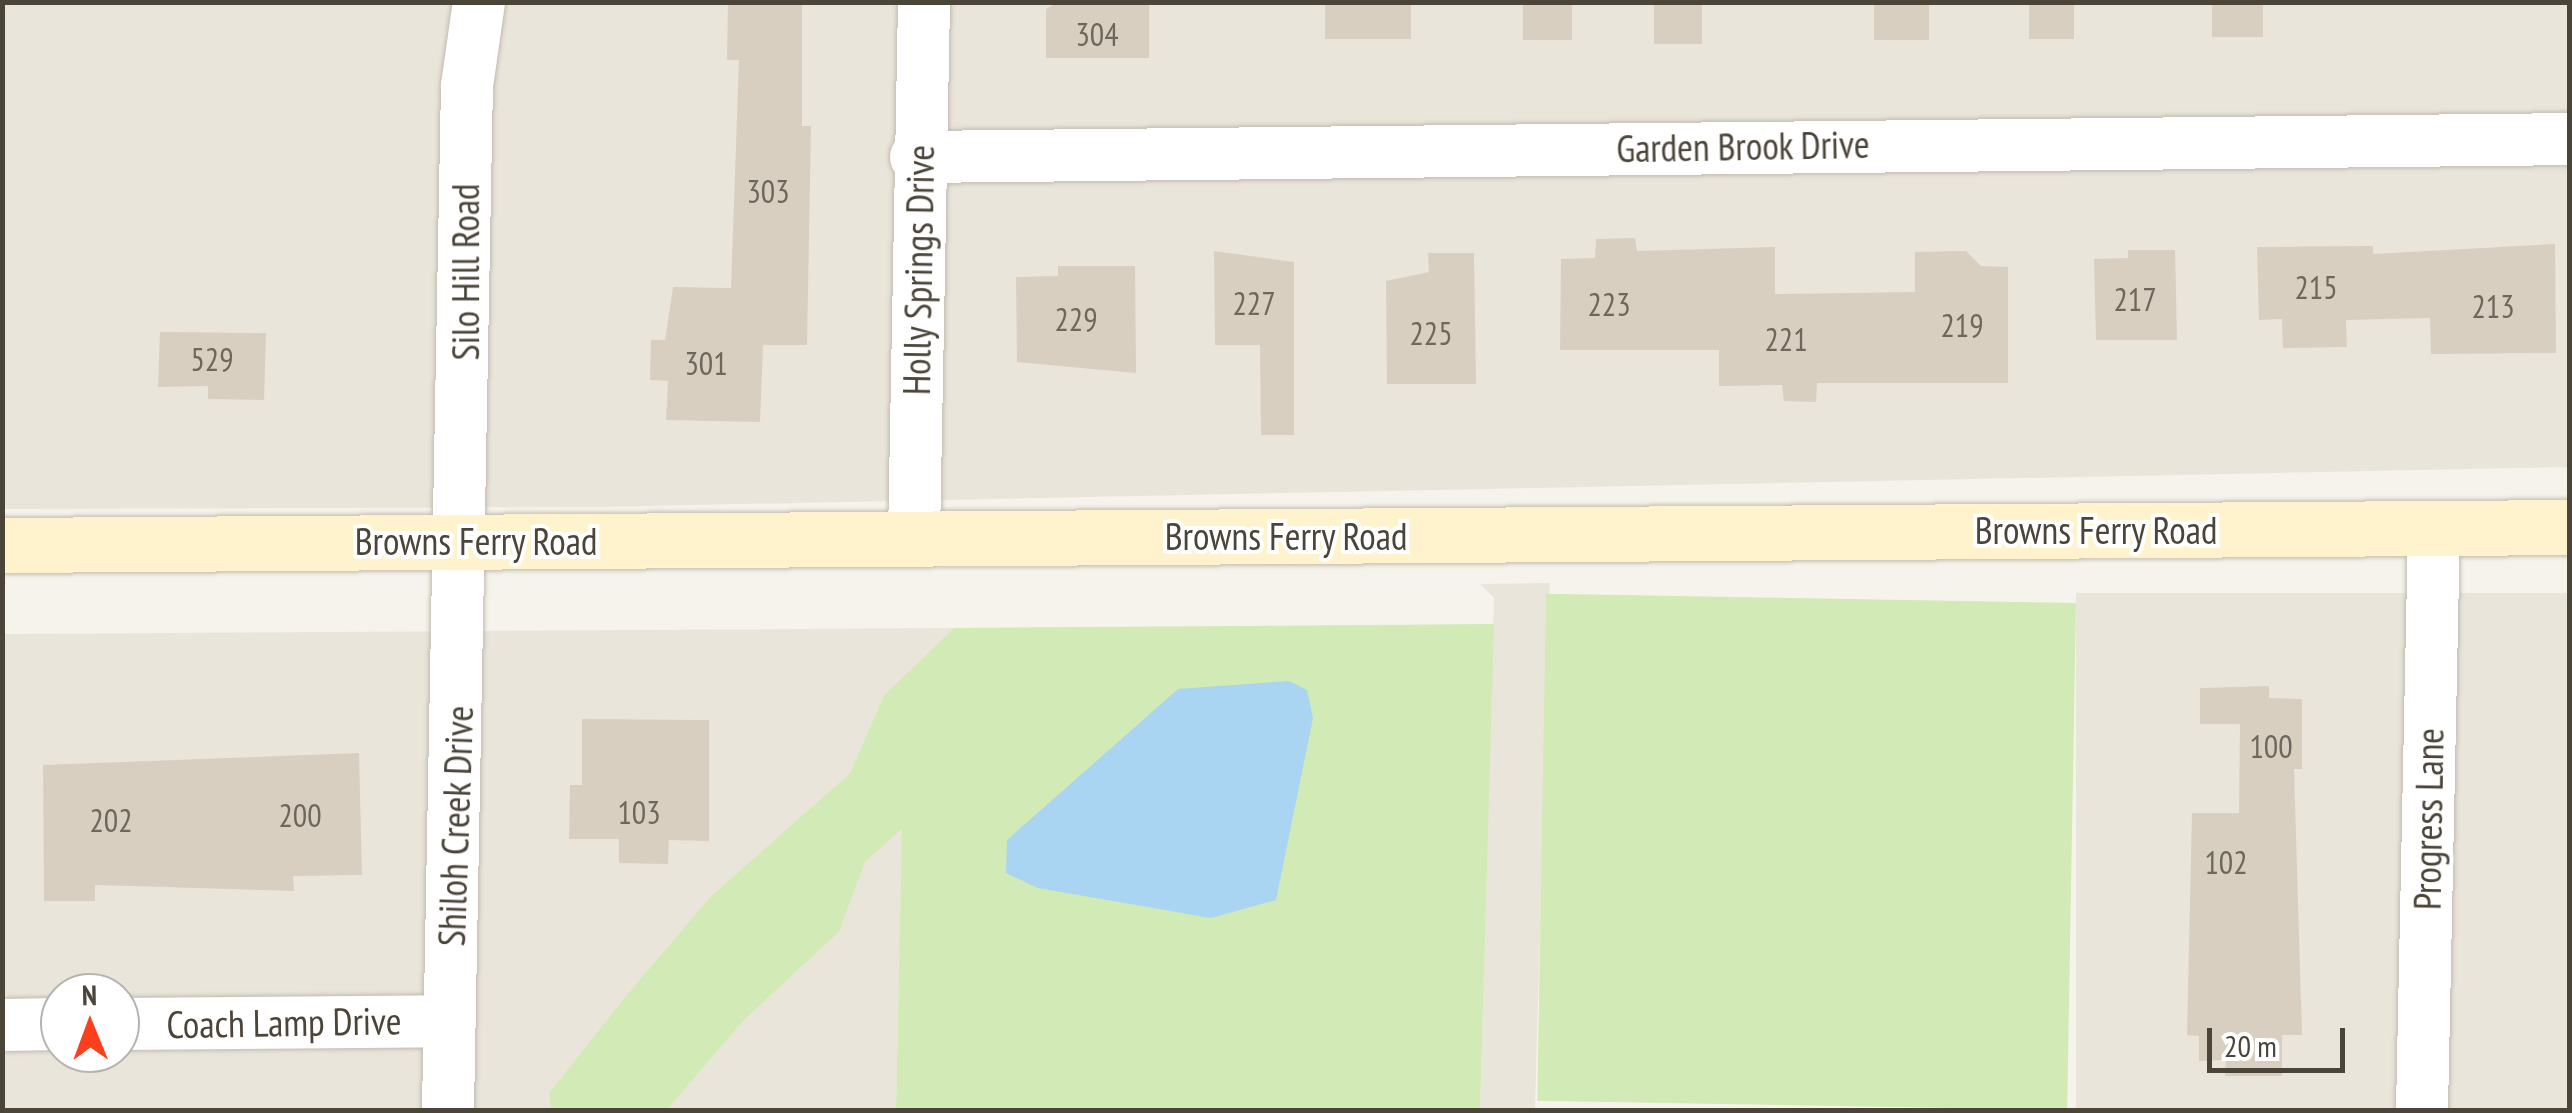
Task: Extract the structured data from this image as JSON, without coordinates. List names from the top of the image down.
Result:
{
  "streets": {
    "street": [
      "Garden Brook Drive",
      "Holly Springs Drive",
      "Silo Hill Road",
      "Browns Ferry Road",
      "Progress Lane",
      "Shiloh Creek Drive",
      "Coach Lamp Drive"
    ]
  },
  "crossings": [
    ["Garden Brook Drive", "Holly Springs Drive"],
    ["Holly Springs Drive", "Browns Ferry Road"],
    ["Silo Hill Road", "Browns Ferry Road"],
    ["Silo Hill Road", "Shiloh Creek Drive"],
    ["Browns Ferry Road", "Progress Lane"],
    ["Browns Ferry Road", "Shiloh Creek Drive"],
    ["Shiloh Creek Drive", "Coach Lamp Drive"]
  ],
  "house_numbers": [
    "304",
    "303",
    "215",
    "217",
    "227",
    "223",
    "213",
    "229",
    "219",
    "225",
    "221",
    "529",
    "301",
    "100",
    "103",
    "200",
    "202",
    "102"
  ],
  "scale_bar": "20 m",
  "north": "top"
}
